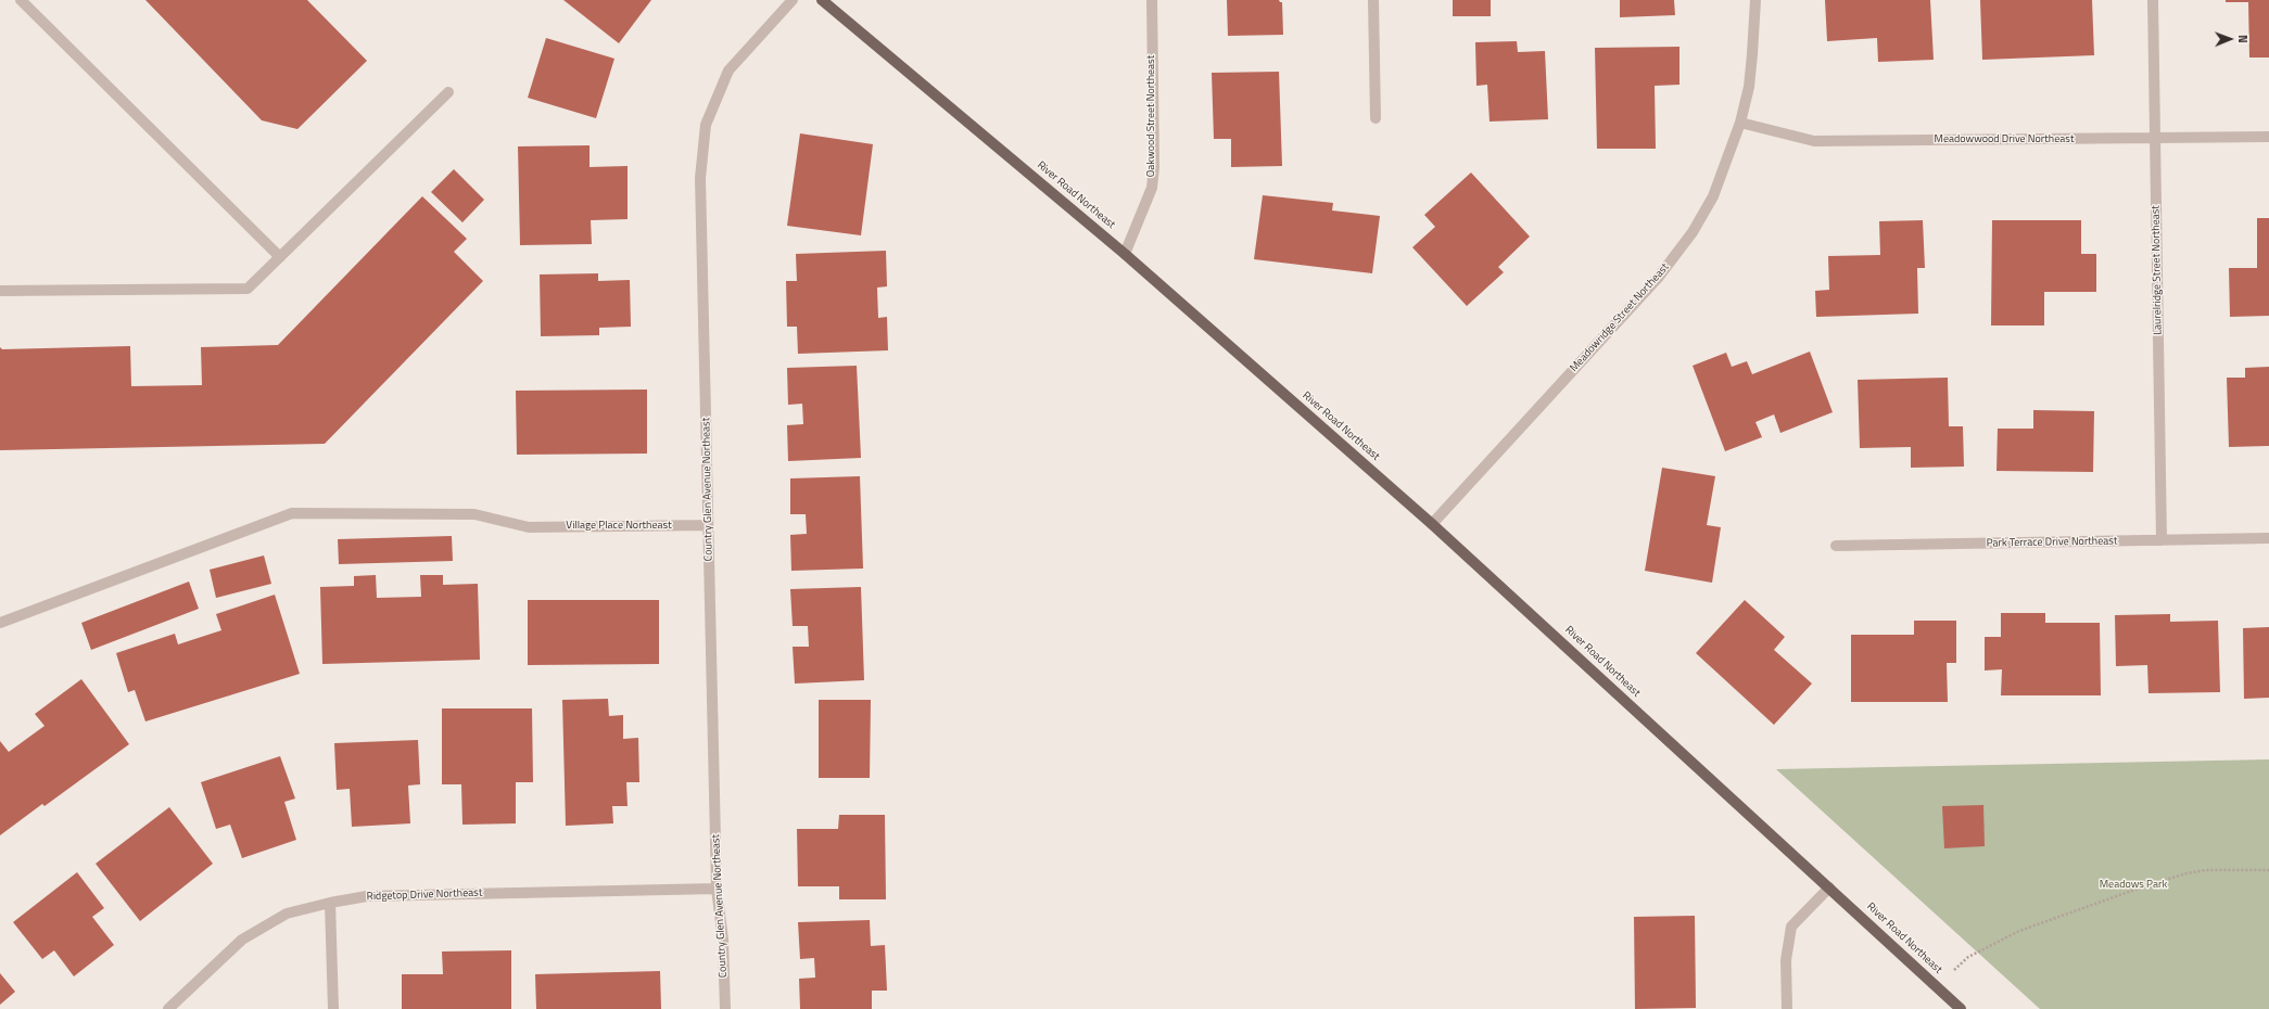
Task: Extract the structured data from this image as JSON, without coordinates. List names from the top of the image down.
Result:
{
  "streets": {
    "main road": ["River Road Northeast"],
    "street": [
      "Oakwood Street Northeast",
      "Meadowwood Drive Northeast",
      "Laurelridge Street Northeast",
      "Meadowridge Street Northeast",
      "Country Glen Avenue Northeast",
      "Village Place Northeast",
      "Park Terrace Drive Northeast",
      "Ridgetop Drive Northeast"
    ]
  },
  "crossings": [
    ["Oakwood Street Northeast", "River Road Northeast"],
    ["Meadowwood Drive Northeast", "Laurelridge Street Northeast"],
    ["Meadowwood Drive Northeast", "Meadowridge Street Northeast"],
    ["River Road Northeast", "Meadowridge Street Northeast"],
    ["Laurelridge Street Northeast", "Park Terrace Drive Northeast"],
    ["Country Glen Avenue Northeast", "Village Place Northeast"],
    ["Country Glen Avenue Northeast", "Ridgetop Drive Northeast"]
  ],
  "parks": ["Meadows Park"],
  "north": "right"
}
